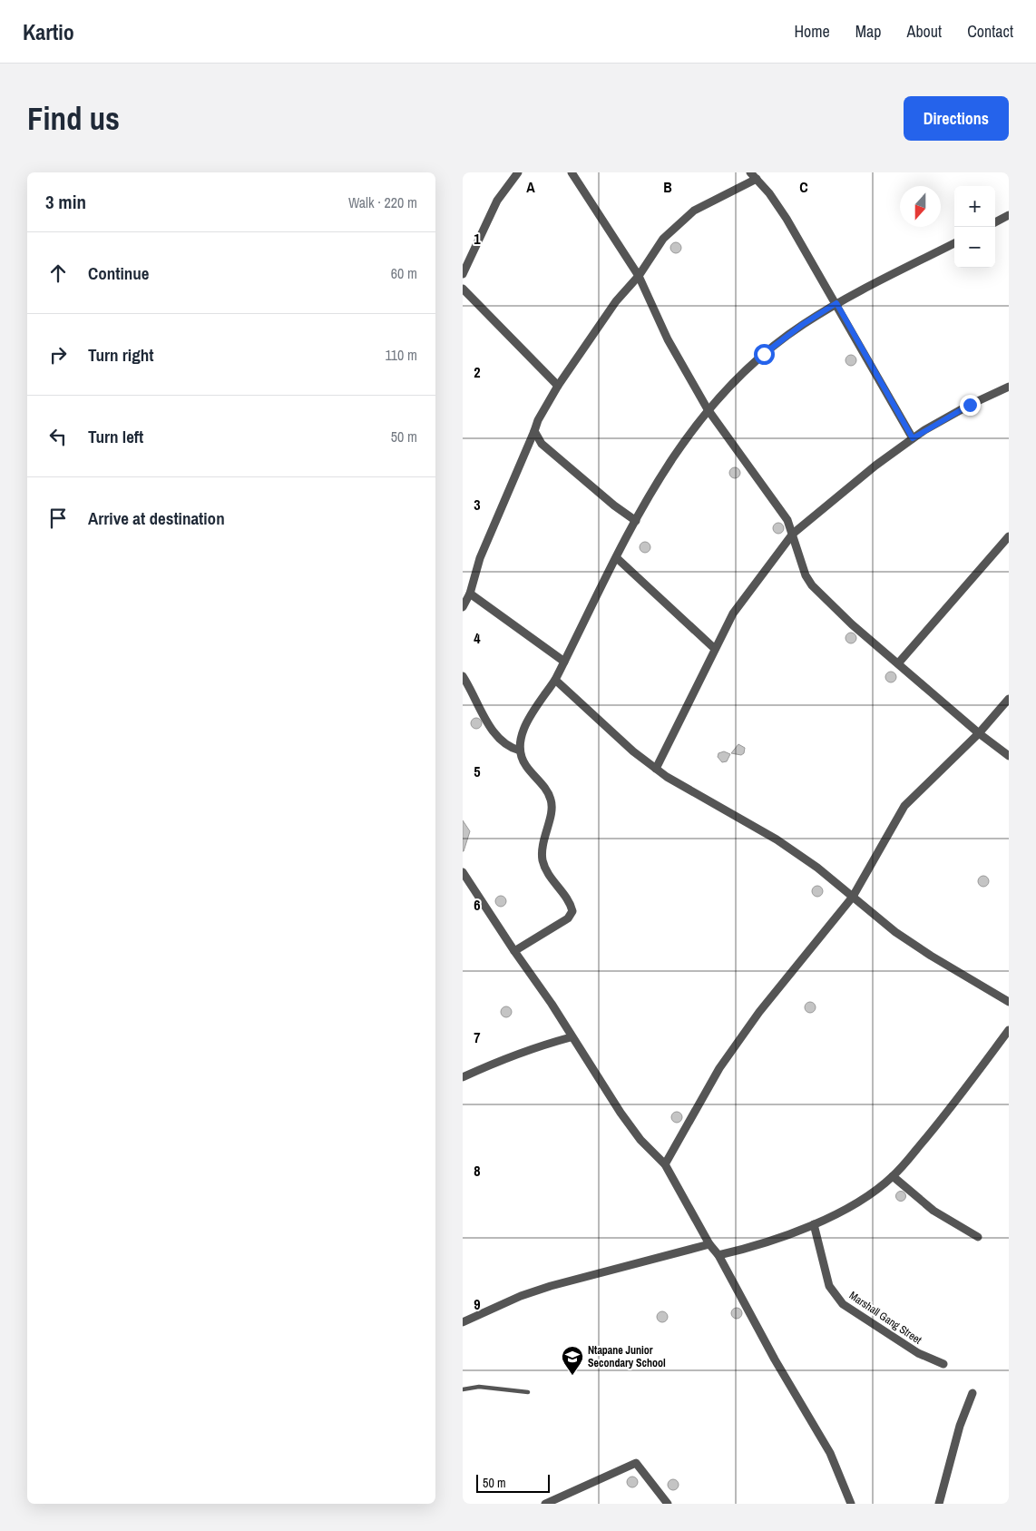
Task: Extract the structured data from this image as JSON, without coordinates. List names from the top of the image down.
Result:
{
  "streets": {
    "street": ["Marshall Gang Street"]
  },
  "places": {
    "school or university": ["Ntapane Junior Secondary School"]
  },
  "scale_bar": "50 m",
  "north": "bottom",
  "page": {
    "header": "Kartio",
    "nav": [
      "Home",
      "Map",
      "About",
      "Contact"
    ],
    "buttons": "Directions",
    "title": "Find us",
    "heading": ["3 min", "Walk · 220 m"],
    "map_buttons": ["+", "−"],
    "list": [
      ["Continue", "60 m"],
      ["Turn right", "110 m"],
      ["Turn left", "50 m"],
      "Arrive at destination"
    ],
    "scale": "50 m"
  },
  "grid": {
    "columns": ["A", "B", "C"],
    "rows": [
      "1",
      "2",
      "3",
      "4",
      "5",
      "6",
      "7",
      "8",
      "9"
    ]
  }
}
